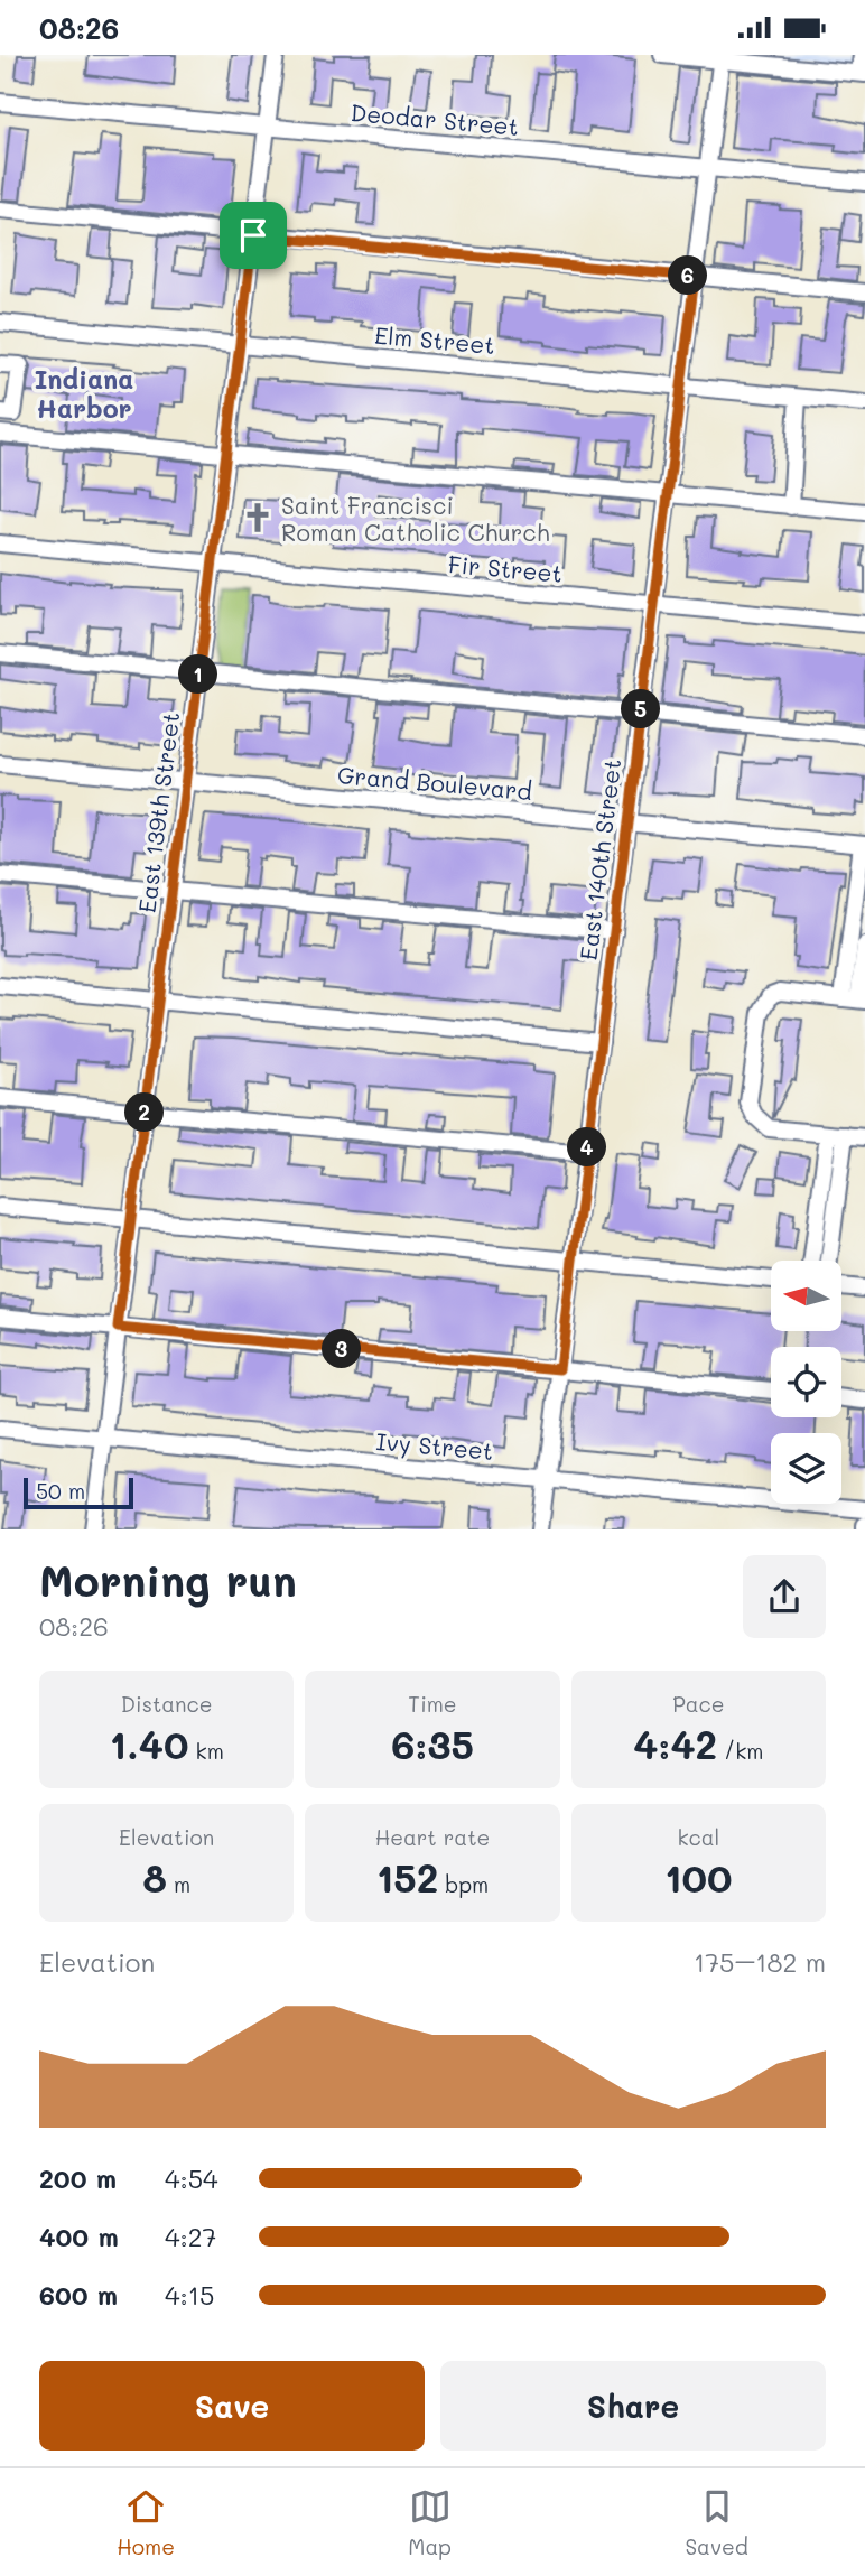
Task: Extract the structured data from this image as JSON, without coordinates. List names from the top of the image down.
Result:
{
  "streets": {
    "street": [
      "Deodar Street",
      "Elm Street",
      "Fir Street",
      "Grand Boulevard",
      "East 139th Street",
      "East 140th Street",
      "Ivy Street"
    ]
  },
  "crossings": [
    ["Deodar Street", "East 139th Street"],
    ["Deodar Street", "East 140th Street"],
    ["Elm Street", "East 139th Street"],
    ["Elm Street", "East 140th Street"],
    ["Fir Street", "East 139th Street"],
    ["Fir Street", "East 140th Street"],
    ["Grand Boulevard", "East 139th Street"],
    ["Grand Boulevard", "East 140th Street"],
    ["East 139th Street", "Ivy Street"],
    ["East 140th Street", "Ivy Street"]
  ],
  "districts": ["Indiana Harbor"],
  "places": {
    "church": ["Saint Francisci Roman Catholic Church"]
  },
  "scale_bar": "50 m",
  "north": "left",
  "page": {
    "status": "08:26",
    "pins": [
      "6",
      "1",
      "5",
      "2",
      "4",
      "3"
    ],
    "scale": "50 m",
    "heading": ["Morning run", "08:26"],
    "stats": [
      ["Distance", "1.40 km"],
      ["Time", "6:35"],
      ["Pace", "4:42 /km"],
      ["Elevation", "8 m"],
      ["Heart rate", "152 bpm"],
      ["kcal", "100"]
    ],
    "chart": ["Elevation", "175–182 m"],
    "list": [
      {
        "name": "200 m",
        "note": "4:54"
      },
      {
        "name": "400 m",
        "note": "4:27"
      },
      {
        "name": "600 m",
        "note": "4:15"
      }
    ],
    "buttons": ["Save", "Share"],
    "tabs": ["Home", "Map", "Saved"]
  }
}
